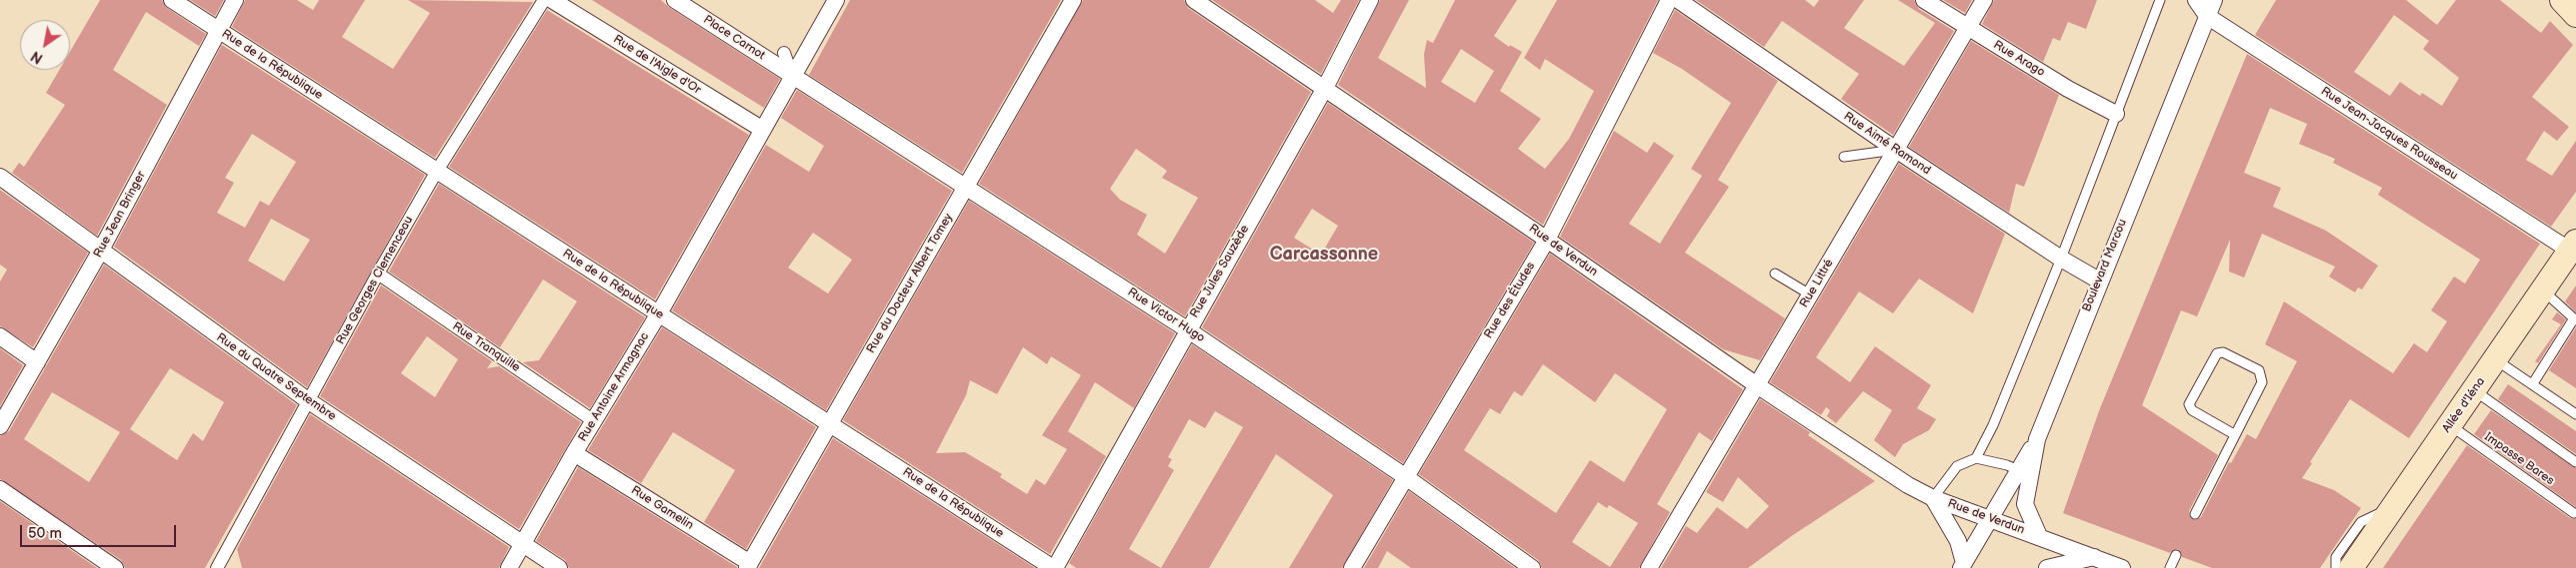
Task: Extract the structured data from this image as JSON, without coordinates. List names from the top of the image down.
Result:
{
  "streets": {
    "main road": ["Allée d'Iéna"],
    "street": [
      "Place Carnot",
      "Rue Arago",
      "Rue de la République",
      "Rue de l'Aigle d'Or",
      "Rue Jean-Jacques Rousseau",
      "Rue Aimé Ramond",
      "Rue Jean Bringer",
      "Rue de Verdun",
      "Boulevard Marcou",
      "Rue Jules Sauzède",
      "Rue Georges Clemenceau",
      "Rue du Docteur Albert Tomey",
      "Rue Littré",
      "Rue des Études",
      "Rue Victor Hugo",
      "Rue Tranquille",
      "Rue du Quatre Septembre",
      "Rue Antoine Armagnac",
      "Rue Gamelin"
    ],
    "lane": ["Impasse Bares"]
  },
  "crossings": [
    ["Place Carnot", "Rue Victor Hugo"],
    ["Place Carnot", "Rue Antoine Armagnac"],
    ["Rue Arago", "Rue Littré"],
    ["Rue de la République", "Rue Jean Bringer"],
    ["Rue de la République", "Rue Jules Sauzède"],
    ["Rue de la République", "Rue Georges Clemenceau"],
    ["Rue de la République", "Rue du Docteur Albert Tomey"],
    ["Rue de la République", "Rue Antoine Armagnac"],
    ["Rue de l'Aigle d'Or", "Rue Antoine Armagnac"],
    ["Rue Jean-Jacques Rousseau", "Boulevard Marcou"],
    ["Rue Jean-Jacques Rousseau", "Allée d'Iéna"],
    ["Rue Aimé Ramond", "Boulevard Marcou"],
    ["Rue Aimé Ramond", "Rue Littré"],
    ["Rue Jean Bringer", "Rue du Quatre Septembre"],
    ["Rue de Verdun", "Boulevard Marcou"],
    ["Rue de Verdun", "Rue Jules Sauzède"],
    ["Rue de Verdun", "Rue Littré"],
    ["Rue de Verdun", "Rue des Études"],
    ["Rue Jules Sauzède", "Rue Victor Hugo"],
    ["Rue Georges Clemenceau", "Rue Tranquille"],
    ["Rue Georges Clemenceau", "Rue du Quatre Septembre"],
    ["Rue du Docteur Albert Tomey", "Rue Victor Hugo"],
    ["Rue du Docteur Albert Tomey", "Rue Gamelin"],
    ["Rue des Études", "Rue Victor Hugo"],
    ["Rue Victor Hugo", "Rue Antoine Armagnac"],
    ["Rue Tranquille", "Rue Antoine Armagnac"],
    ["Rue du Quatre Septembre", "Rue Antoine Armagnac"],
    ["Rue Antoine Armagnac", "Rue Gamelin"],
    ["Allée d'Iéna", "Impasse Bares"]
  ],
  "districts": ["Carcassonne"],
  "scale_bar": "50 m",
  "north": "bottom left"
}
